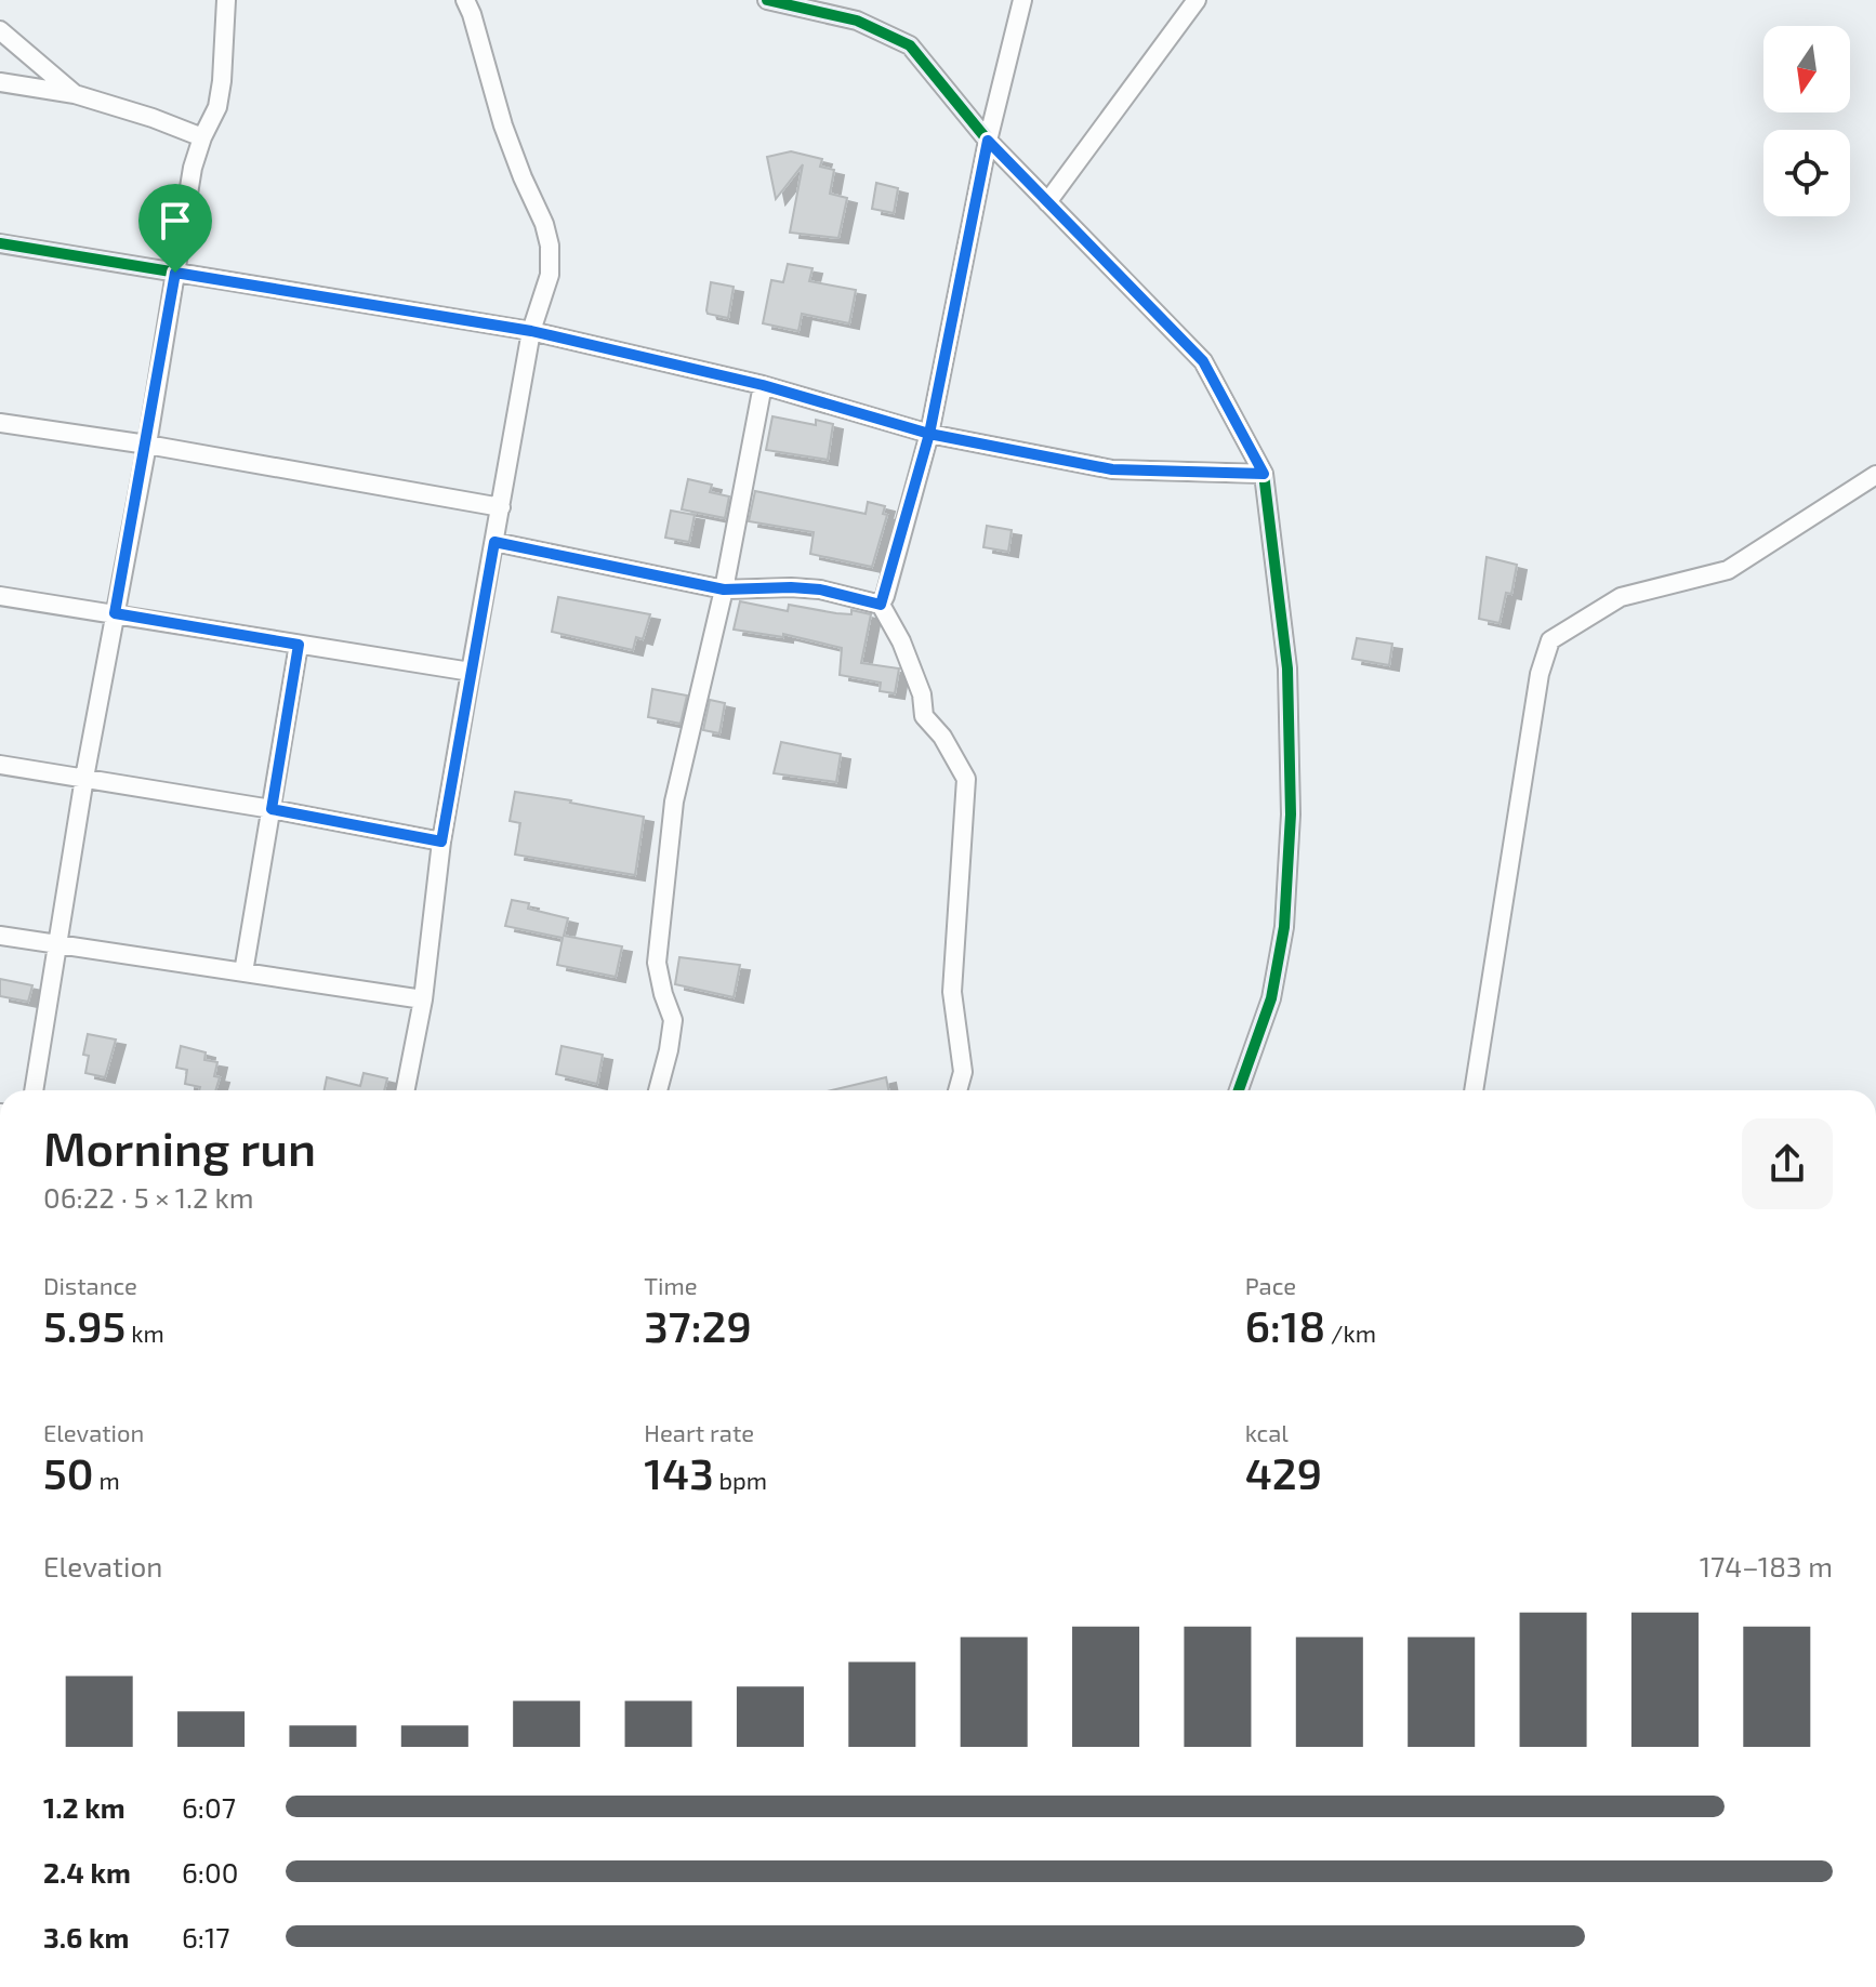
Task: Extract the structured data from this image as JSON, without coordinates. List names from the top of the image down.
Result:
{
  "north": "bottom",
  "page": {
    "heading": ["Morning run", "06:22 · 5 × 1.2 km"],
    "stats": [
      ["Distance", "5.95 km"],
      ["Time", "37:29"],
      ["Pace", "6:18 /km"],
      ["Elevation", "50 m"],
      ["Heart rate", "143 bpm"],
      ["kcal", "429"]
    ],
    "chart": ["Elevation", "174–183 m"],
    "list": [
      {
        "name": "1.2 km",
        "note": "6:07"
      },
      {
        "name": "2.4 km",
        "note": "6:00"
      },
      {
        "name": "3.6 km",
        "note": "6:17"
      }
    ]
  }
}
